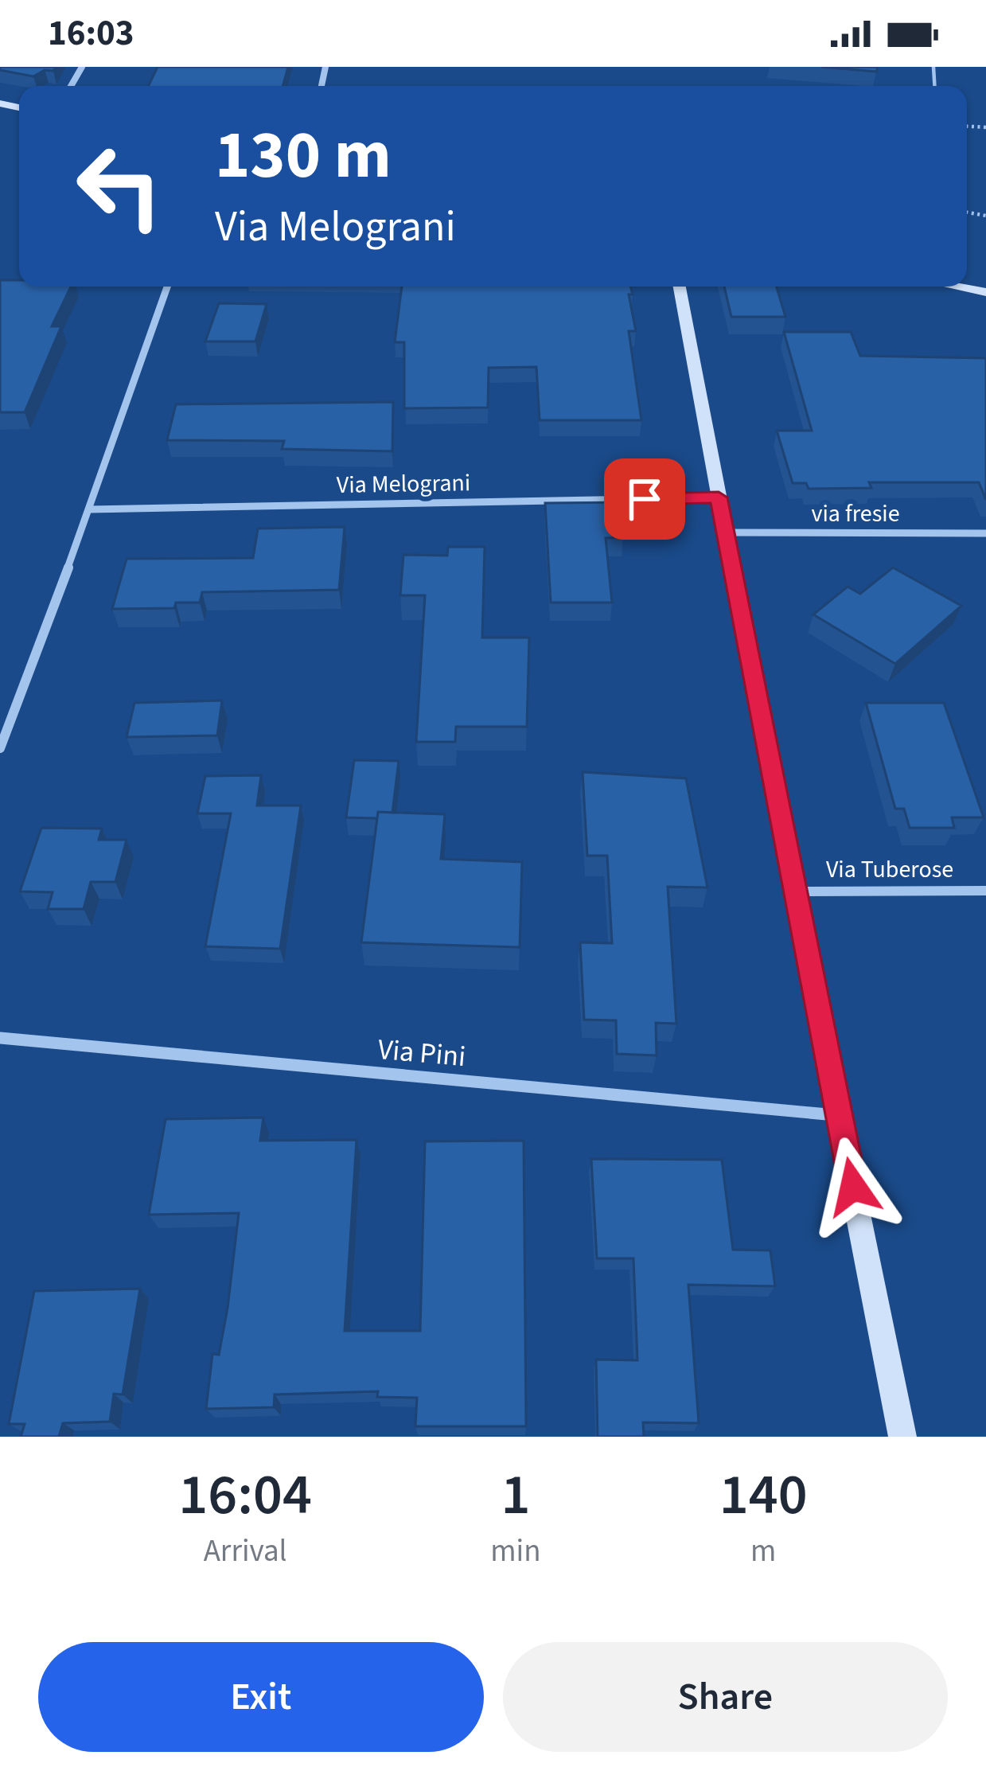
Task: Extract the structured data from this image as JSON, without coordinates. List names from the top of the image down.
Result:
{
  "streets": {
    "street": [
      "Via Melograni",
      "via fresie",
      "Via Tuberose",
      "Via Pini"
    ]
  },
  "page": {
    "status": "16:03",
    "turn": ["130 m", "Via Melograni"],
    "eta": [
      "16:04",
      "Arrival",
      "1",
      "min",
      "140",
      "m"
    ],
    "buttons": ["Exit", "Share"]
  }
}
